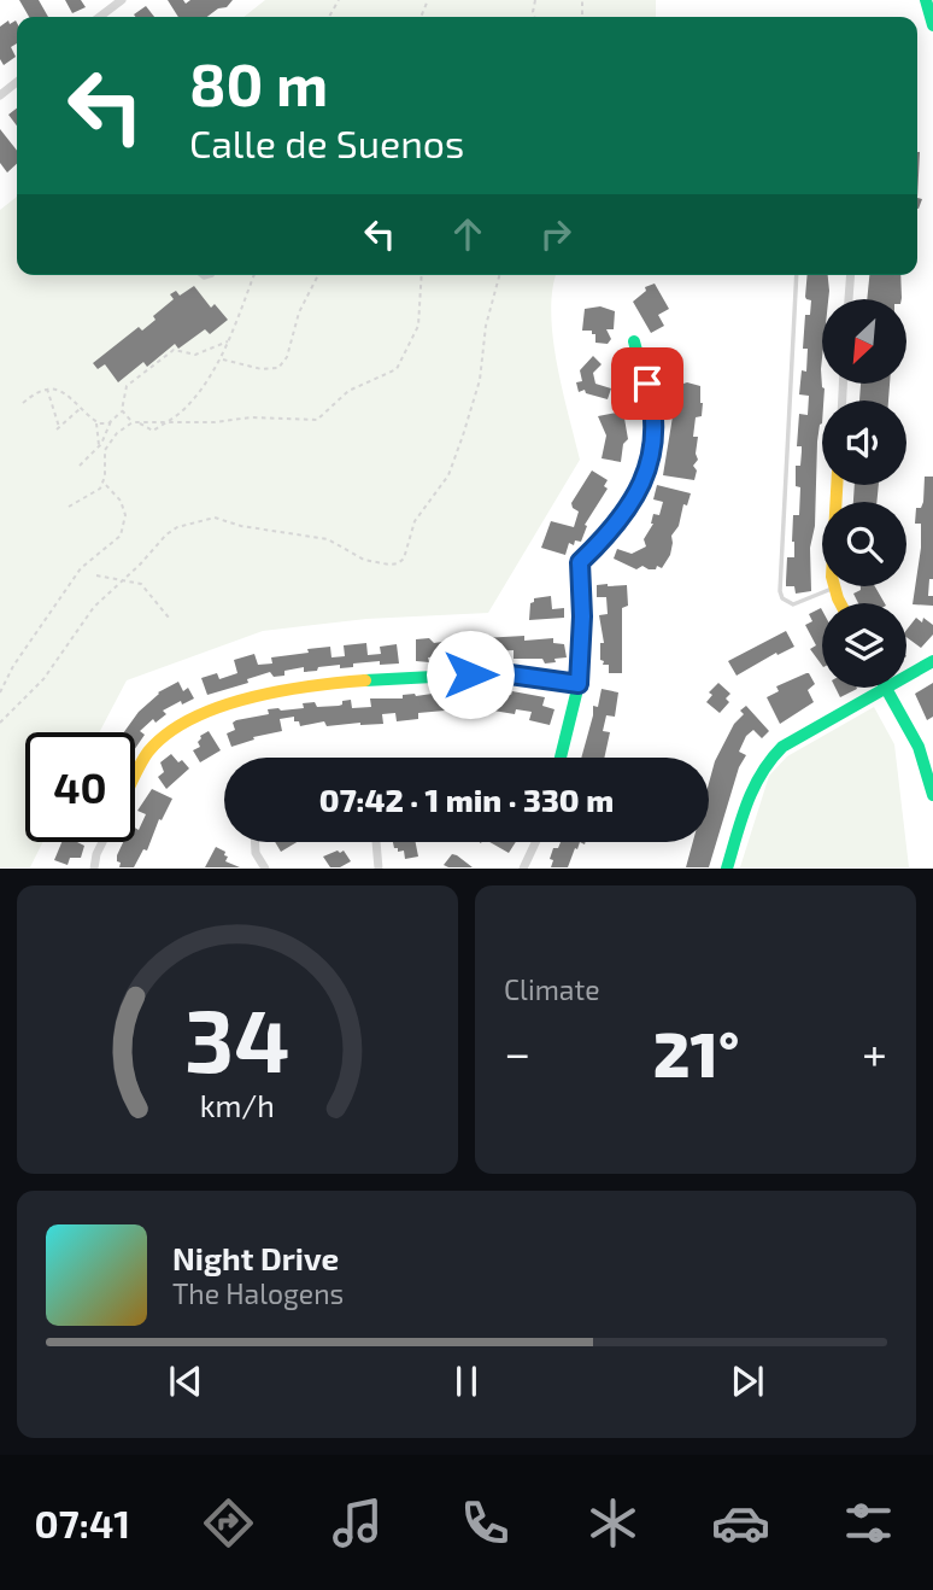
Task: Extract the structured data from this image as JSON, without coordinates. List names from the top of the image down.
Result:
{
  "north": "bottom left",
  "page": {
    "turn": ["80 m", "Calle de Suenos"],
    "limit": "40",
    "trip": "07:42 · 1 min · 330 m",
    "tile": "Climate",
    "heat": ["−", "21°", "+"],
    "song": ["Night Drive", "The Halogens"],
    "tabs": "07:41",
    "gauge": ["34", "km/h"]
  }
}
